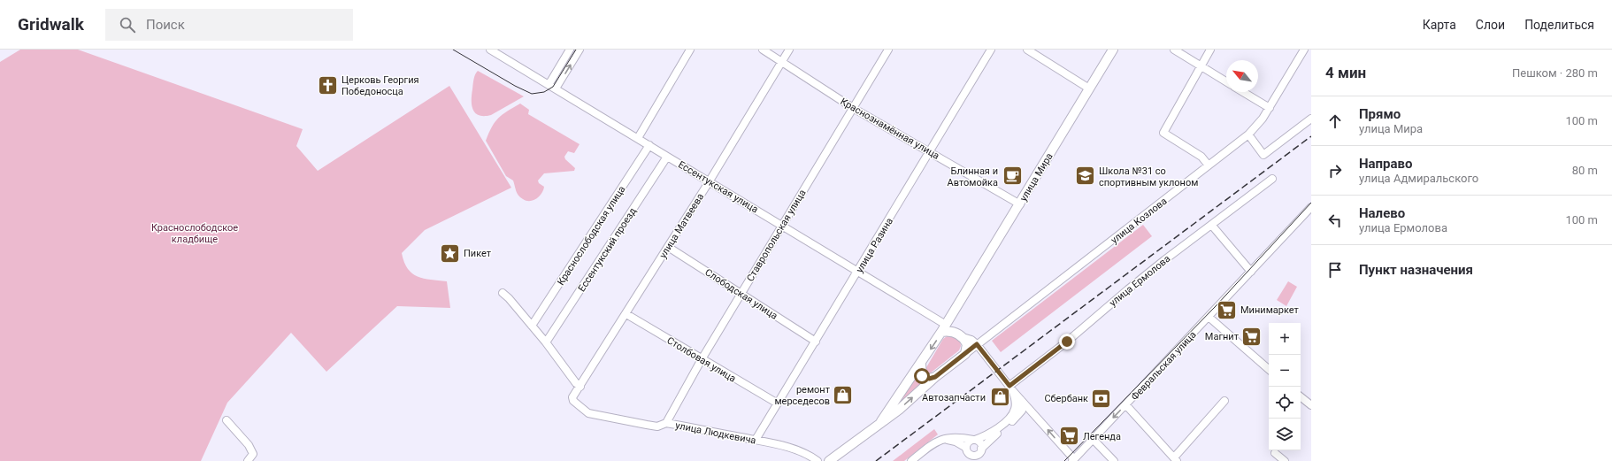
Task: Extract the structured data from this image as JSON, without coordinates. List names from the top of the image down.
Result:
{
  "streets": {
    "main road": ["улица Мира"],
    "street": [
      "Краснознамённая улица",
      "Ессентукская улица",
      "улица Козлова",
      "улица Матвеева",
      "Краснослободская улица",
      "Ставропольская улица",
      "улица Разина",
      "Ессентукский проезд",
      "улица Ермолова",
      "Слободская улица",
      "Столбовая улица",
      "Февральская улица",
      "улица Людкевича"
    ]
  },
  "crossings": [
    ["Краснознамённая улица", "улица Мира"],
    ["Краснознамённая улица", "улица Матвеева"],
    ["Краснознамённая улица", "Ставропольская улица"],
    ["Краснознамённая улица", "улица Разина"],
    ["улица Мира", "Ессентукская улица"],
    ["улица Мира", "улица Козлова"],
    ["Ессентукская улица", "улица Матвеева"],
    ["Ессентукская улица", "Краснослободская улица"],
    ["Ессентукская улица", "Ставропольская улица"],
    ["Ессентукская улица", "улица Разина"],
    ["Ессентукская улица", "Ессентукский проезд"],
    ["улица Матвеева", "Слободская улица"],
    ["улица Матвеева", "Столбовая улица"],
    ["улица Матвеева", "улица Людкевича"],
    ["Ставропольская улица", "Слободская улица"],
    ["Ставропольская улица", "Столбовая улица"],
    ["Ставропольская улица", "улица Людкевича"],
    ["улица Разина", "Слободская улица"],
    ["улица Разина", "Столбовая улица"],
    ["улица Разина", "улица Людкевича"]
  ],
  "parks": ["Краснослободское кладбище"],
  "places": {
    "church": ["Церковь Георгия Победоносца"],
    "cafe": ["Блинная и Автомойка"],
    "school or university": ["Школа №31 со спортивным уклоном"],
    "place": ["Пикет"],
    "supermarket": ["Минимаркет", "Магнит", "Легенда"],
    "shop": ["ремонт мерседесов", "Автозапчасти"],
    "bank": ["Сбербанк"]
  },
  "north": "top left",
  "page": {
    "header": "Gridwalk",
    "search": "Поиск",
    "nav": ["Карта", "Слои", "Поделиться"],
    "heading": ["4 мин", "Пешком · 280 m"],
    "list": [
      ["Прямо", "улица Мира", "100 m"],
      ["Направо", "улица Адмиральского", "80 m"],
      ["Налево", "улица Ермолова", "100 m"],
      "Пункт назначения"
    ],
    "map_buttons": ["+", "−"]
  }
}
